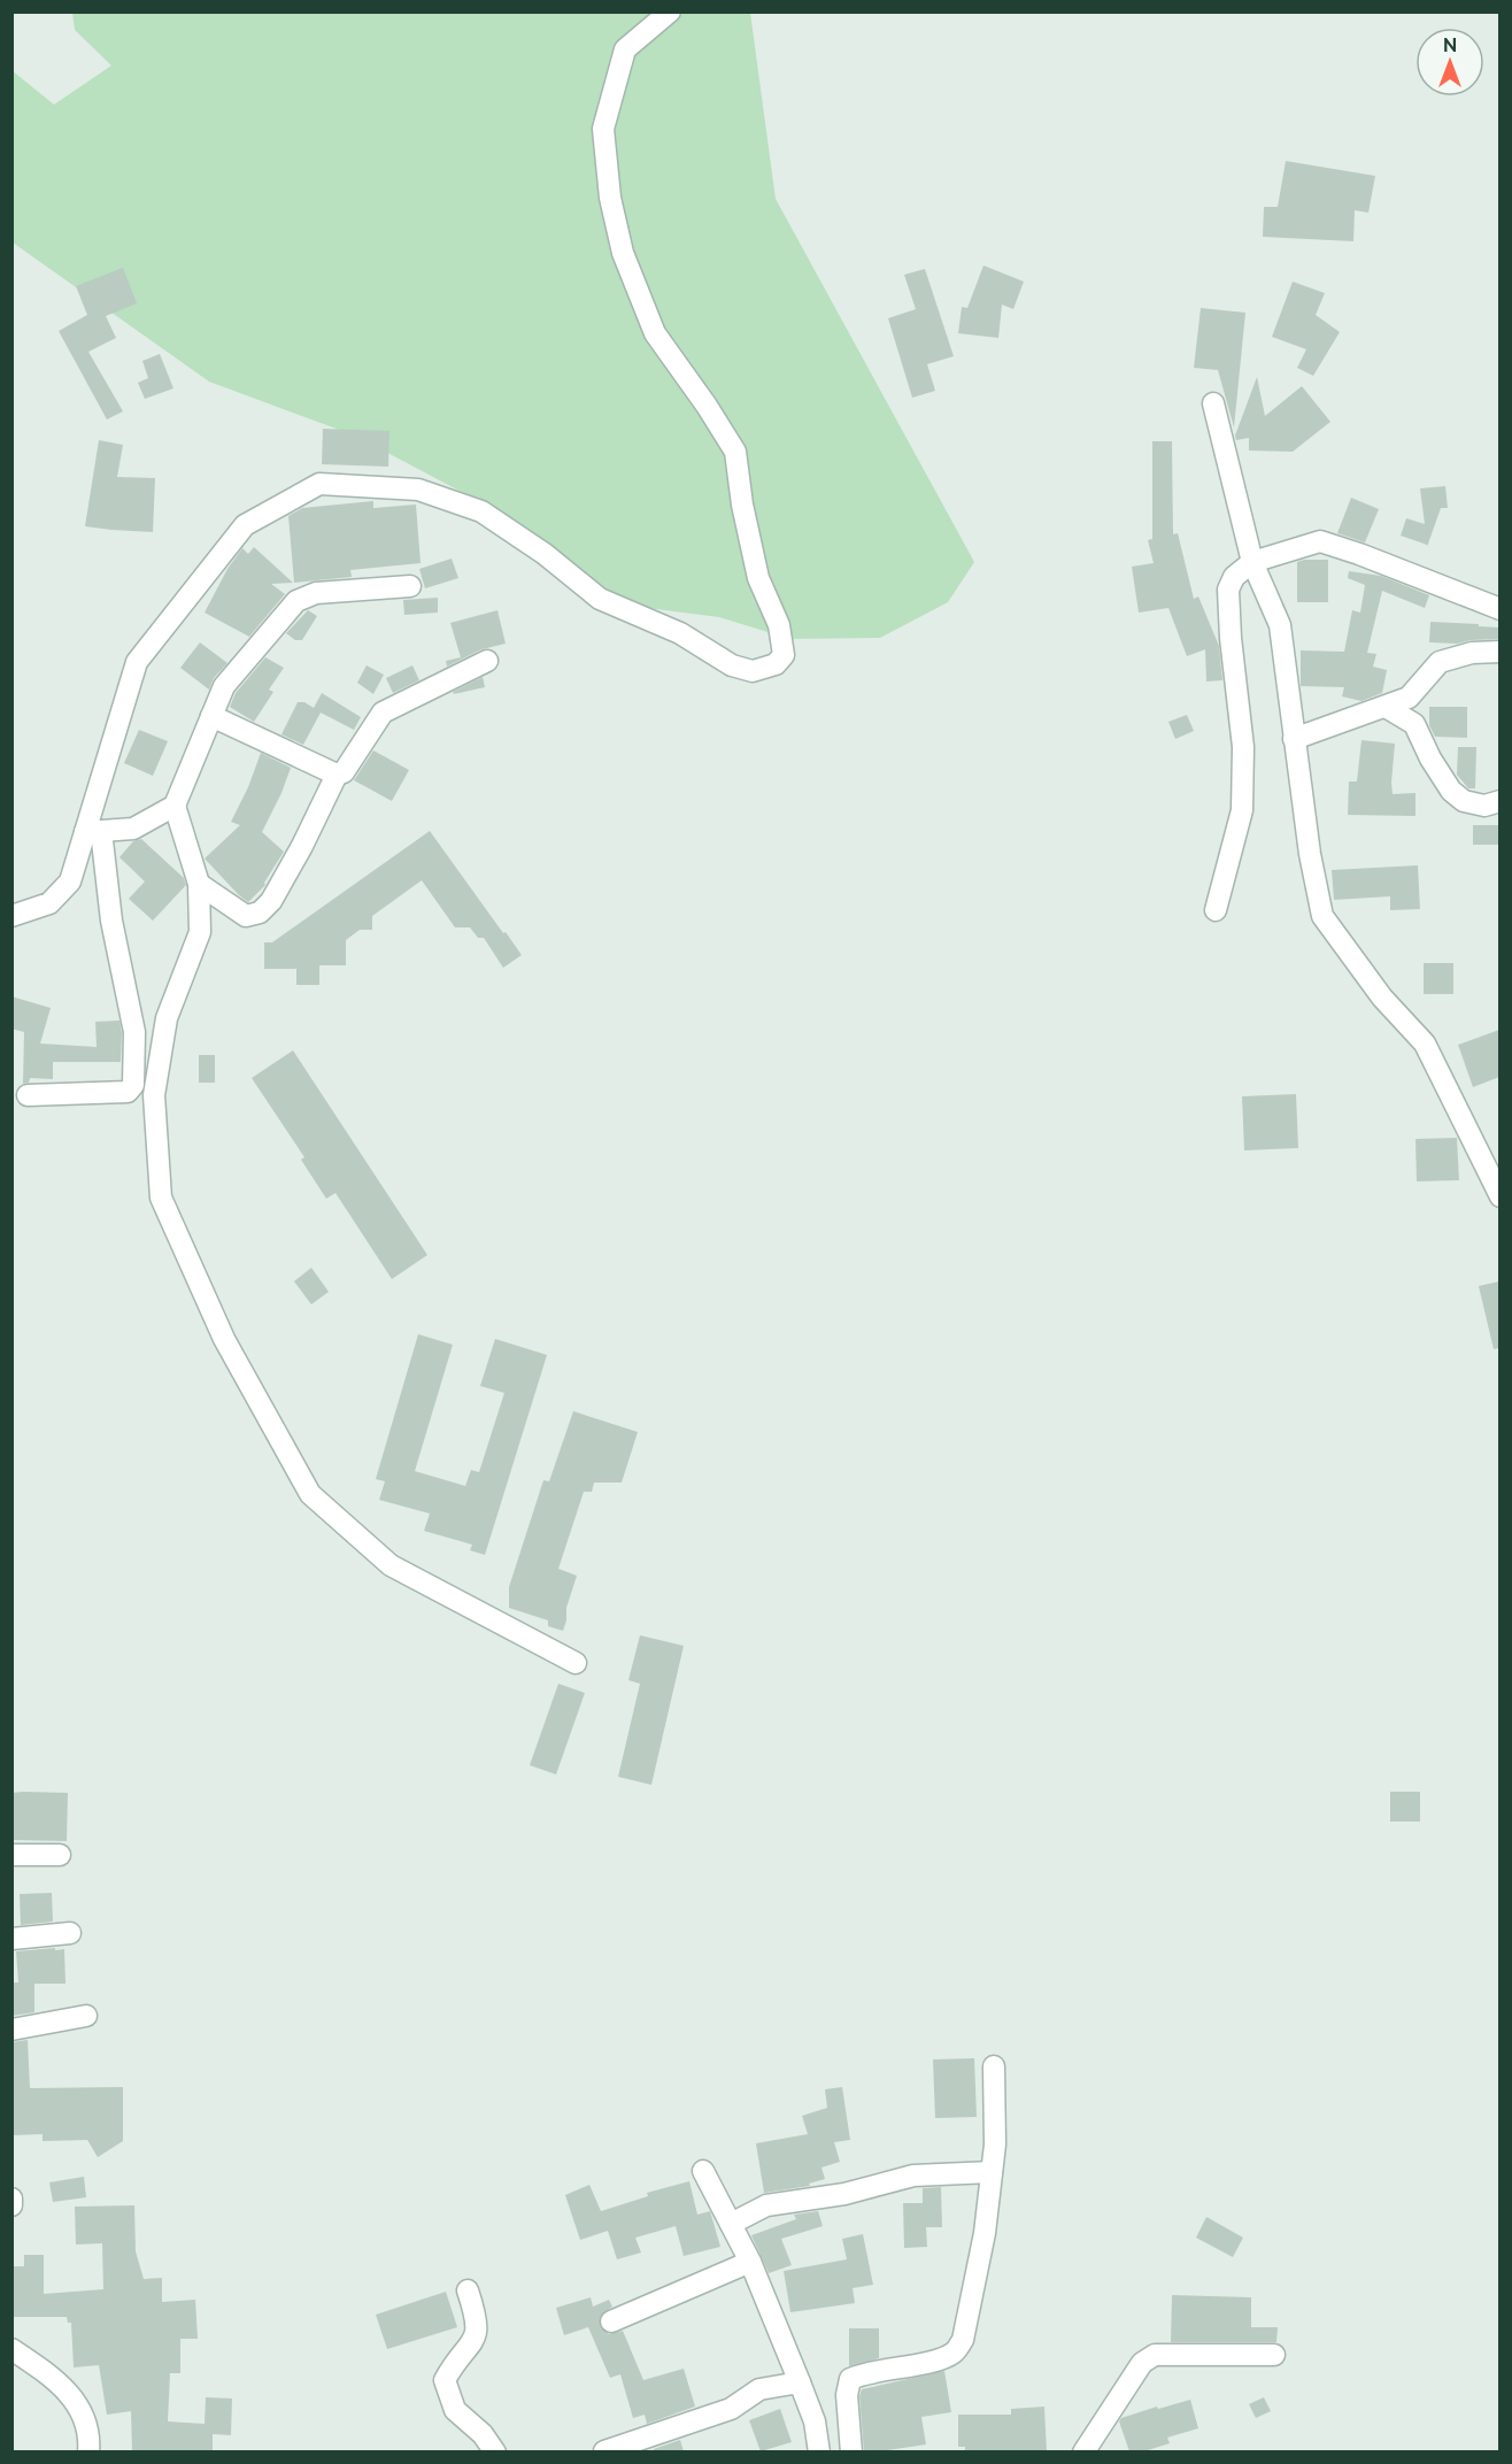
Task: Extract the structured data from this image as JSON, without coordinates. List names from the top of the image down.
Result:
{
  "north": "top"
}
